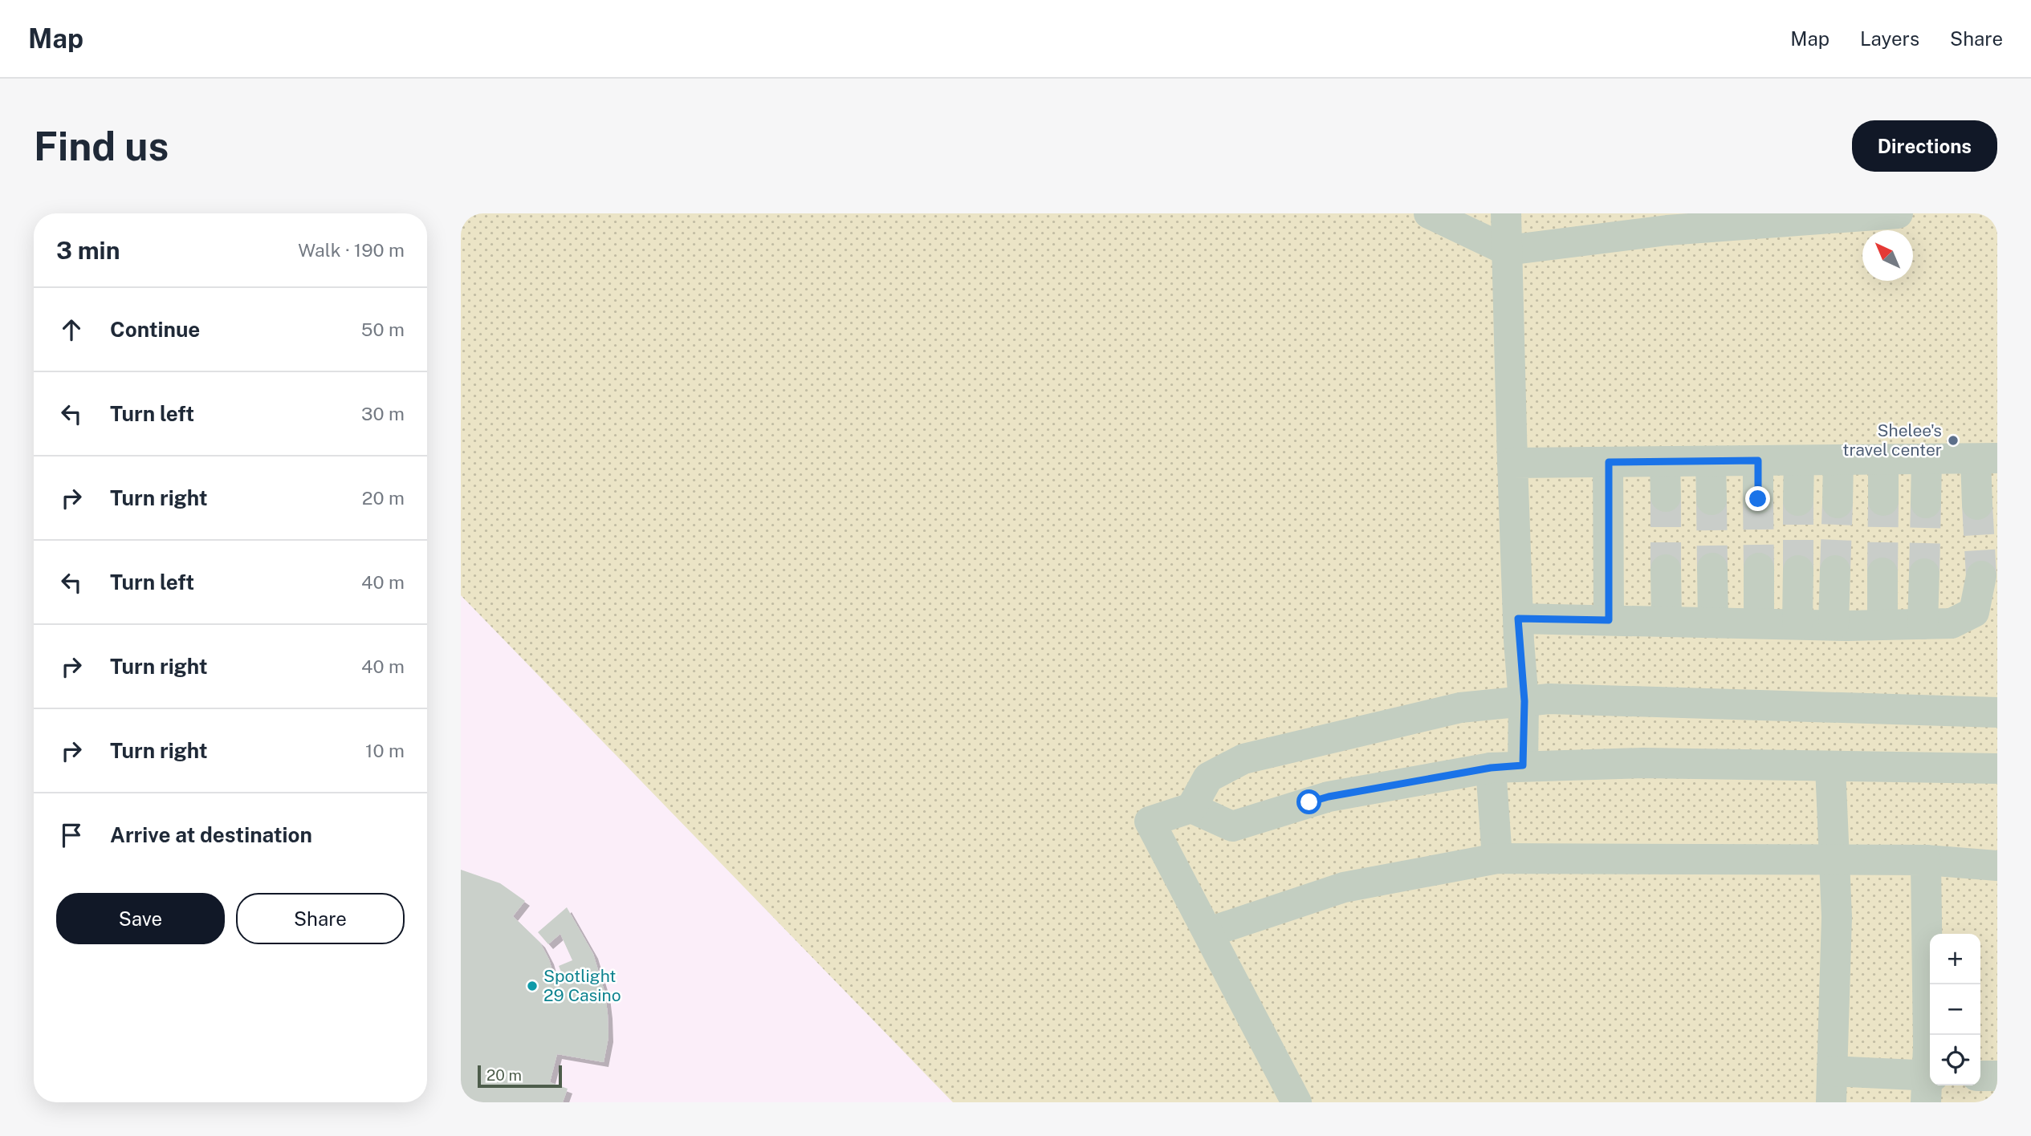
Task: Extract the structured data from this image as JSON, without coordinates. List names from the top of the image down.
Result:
{
  "places": ["Shelee's travel center", "Spotlight 29 Casino"],
  "scale_bar": "20 m",
  "north": "top left",
  "page": {
    "header": "Map",
    "nav": ["Map", "Layers", "Share"],
    "buttons": [
      "Directions",
      ["Save", "Share"]
    ],
    "title": "Find us",
    "heading": ["3 min", "Walk · 190 m"],
    "list": [
      ["Continue", "50 m"],
      ["Turn left", "30 m"],
      ["Turn right", "20 m"],
      ["Turn left", "40 m"],
      ["Turn right", "40 m"],
      ["Turn right", "10 m"],
      "Arrive at destination"
    ],
    "map_buttons": ["+", "−"],
    "scale": "20 m"
  }
}
